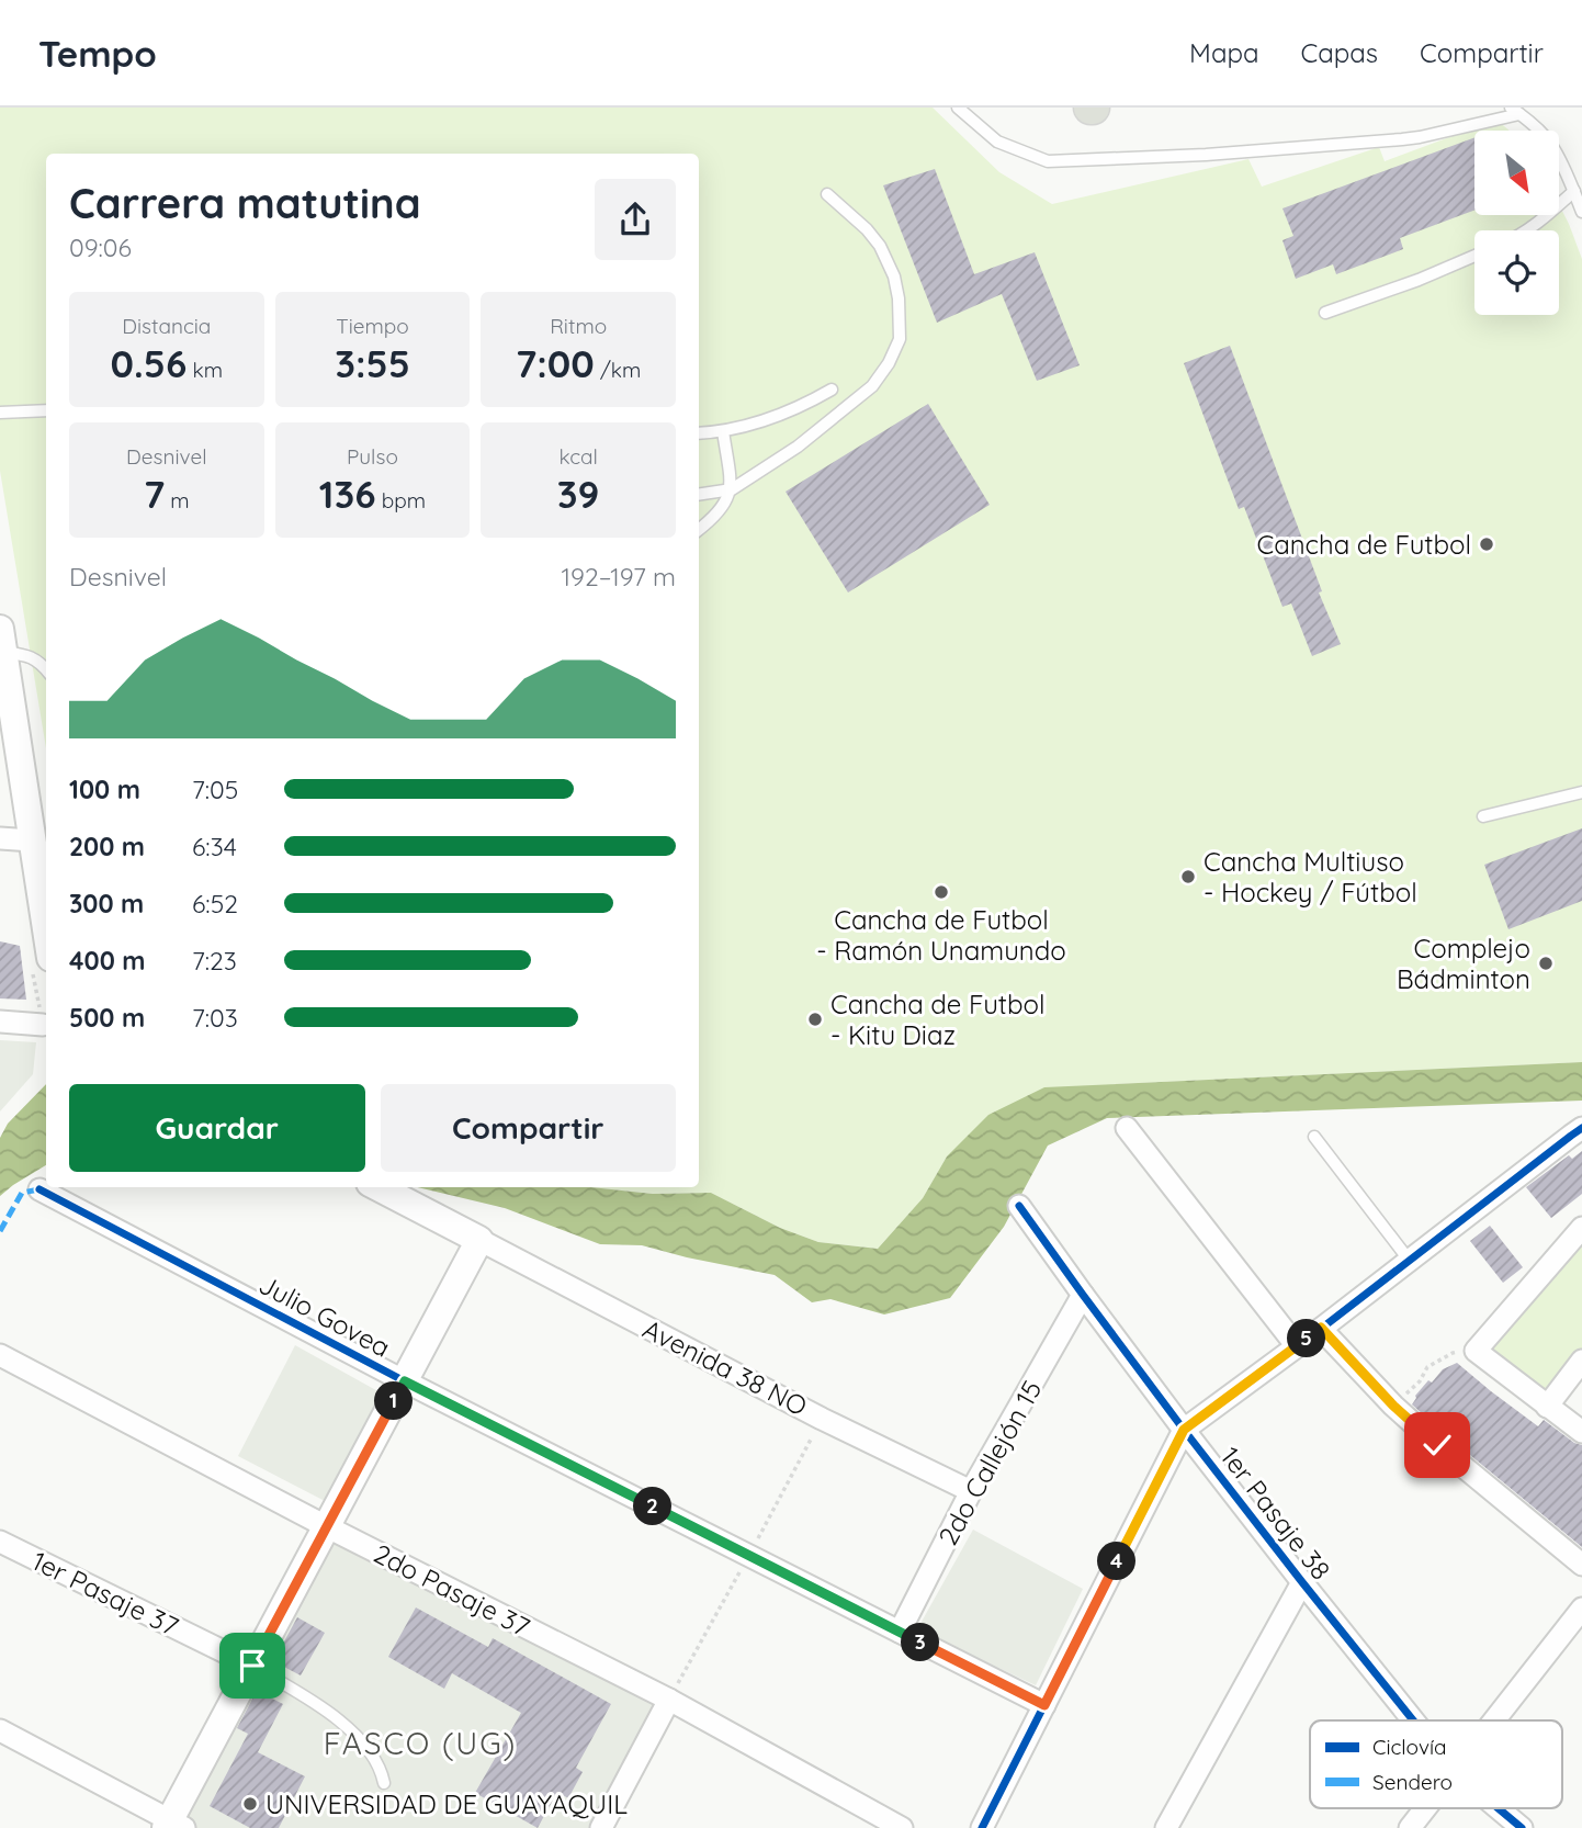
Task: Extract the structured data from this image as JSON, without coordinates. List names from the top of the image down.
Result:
{
  "streets": {
    "street": [
      "Julio Govea",
      "Avenida 38 NO",
      "2do Callejón 15",
      "1er Pasaje 38",
      "2do Pasaje 37",
      "1er Pasaje 37"
    ]
  },
  "crossings": [
    ["Julio Govea", "2do Callejón 15"],
    ["Avenida 38 NO", "2do Callejón 15"],
    ["2do Callejón 15", "1er Pasaje 38"]
  ],
  "districts": ["FASCO (UG)"],
  "places": [
    "Cancha de Futbol",
    "Cancha Multiuso - Hockey / Fútbol",
    "Cancha de Futbol - Ramón Unamundo",
    "Complejo Bádminton",
    "Cancha de Futbol - Kitu Diaz",
    "UNIVERSIDAD DE GUAYAQUIL"
  ],
  "legend": ["Ciclovía", "Sendero"],
  "north": "bottom right",
  "page": {
    "header": "Tempo",
    "nav": ["Mapa", "Capas", "Compartir"],
    "heading": ["Carrera matutina", "09:06"],
    "stats": [
      ["Distancia", "0.56 km"],
      ["Tiempo", "3:55"],
      ["Ritmo", "7:00 /km"],
      ["Desnivel", "7 m"],
      ["Pulso", "136 bpm"],
      ["kcal", "39"]
    ],
    "chart": ["Desnivel", "192–197 m"],
    "list": [
      {
        "name": "100 m",
        "note": "7:05"
      },
      {
        "name": "200 m",
        "note": "6:34"
      },
      {
        "name": "300 m",
        "note": "6:52"
      },
      {
        "name": "400 m",
        "note": "7:23"
      },
      {
        "name": "500 m",
        "note": "7:03"
      }
    ],
    "buttons": ["Guardar", "Compartir"],
    "pins": [
      "5",
      "1",
      "2",
      "4",
      "3"
    ]
  }
}
